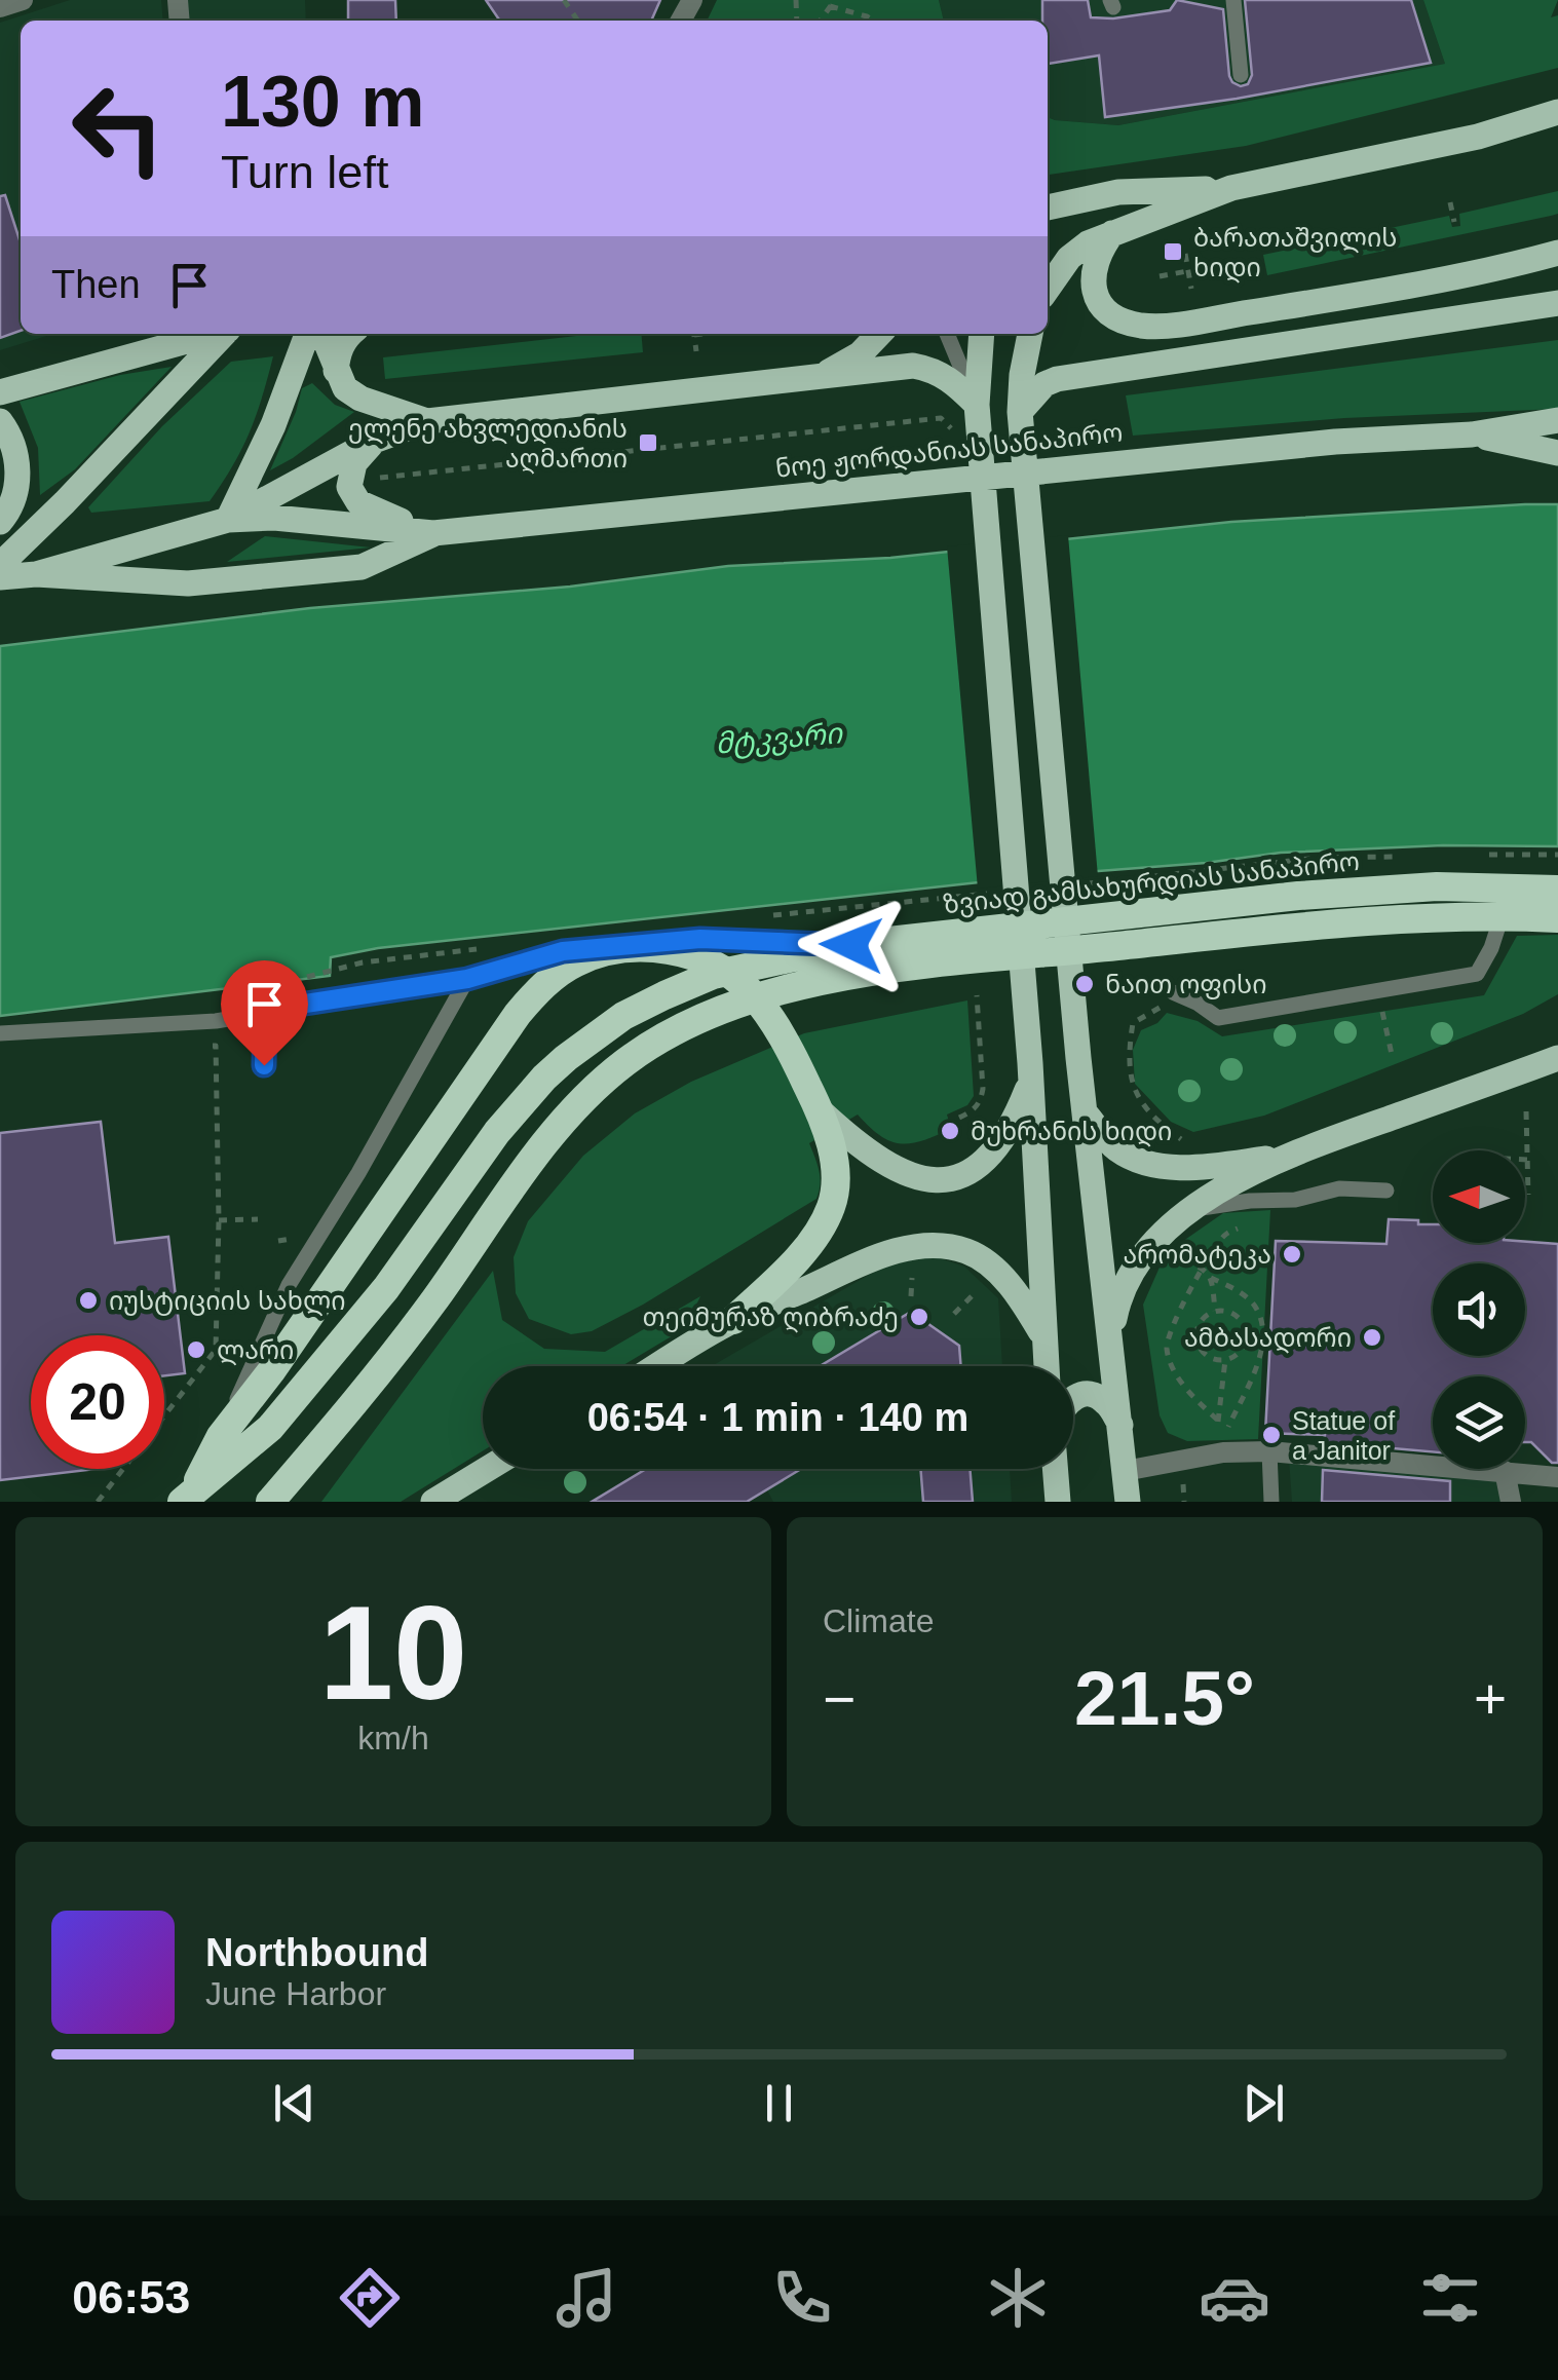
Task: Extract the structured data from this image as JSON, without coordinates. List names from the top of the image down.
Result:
{
  "streets": {
    "highway": ["ზვიად გამსახურდიას სანაპირო"],
    "main road": ["ნოე ჟორდანიას სანაპირო"]
  },
  "water": ["მტკვარი"],
  "places": {
    "transit": ["ბარათაშვილის ხიდი", "ელენე ახვლედიანის აღმართი"],
    "other": [
      "ნაით ოფისი",
      "მუხრანის ხიდი",
      "არომატეკა",
      "იუსტიციის სახლი",
      "თეიმურაზ ღიბრაძე",
      "ამბასადორი",
      "ლარი",
      "Statue of a Janitor"
    ]
  },
  "north": "left",
  "page": {
    "turn": ["130 m", "Turn left"],
    "then": "Then",
    "limit": "20",
    "trip": "06:54 · 1 min · 140 m",
    "tile": [
      ["10", "km/h"],
      "Climate"
    ],
    "heat": ["−", "21.5°", "+"],
    "song": ["Northbound", "June Harbor"],
    "tabs": "06:53"
  }
}
